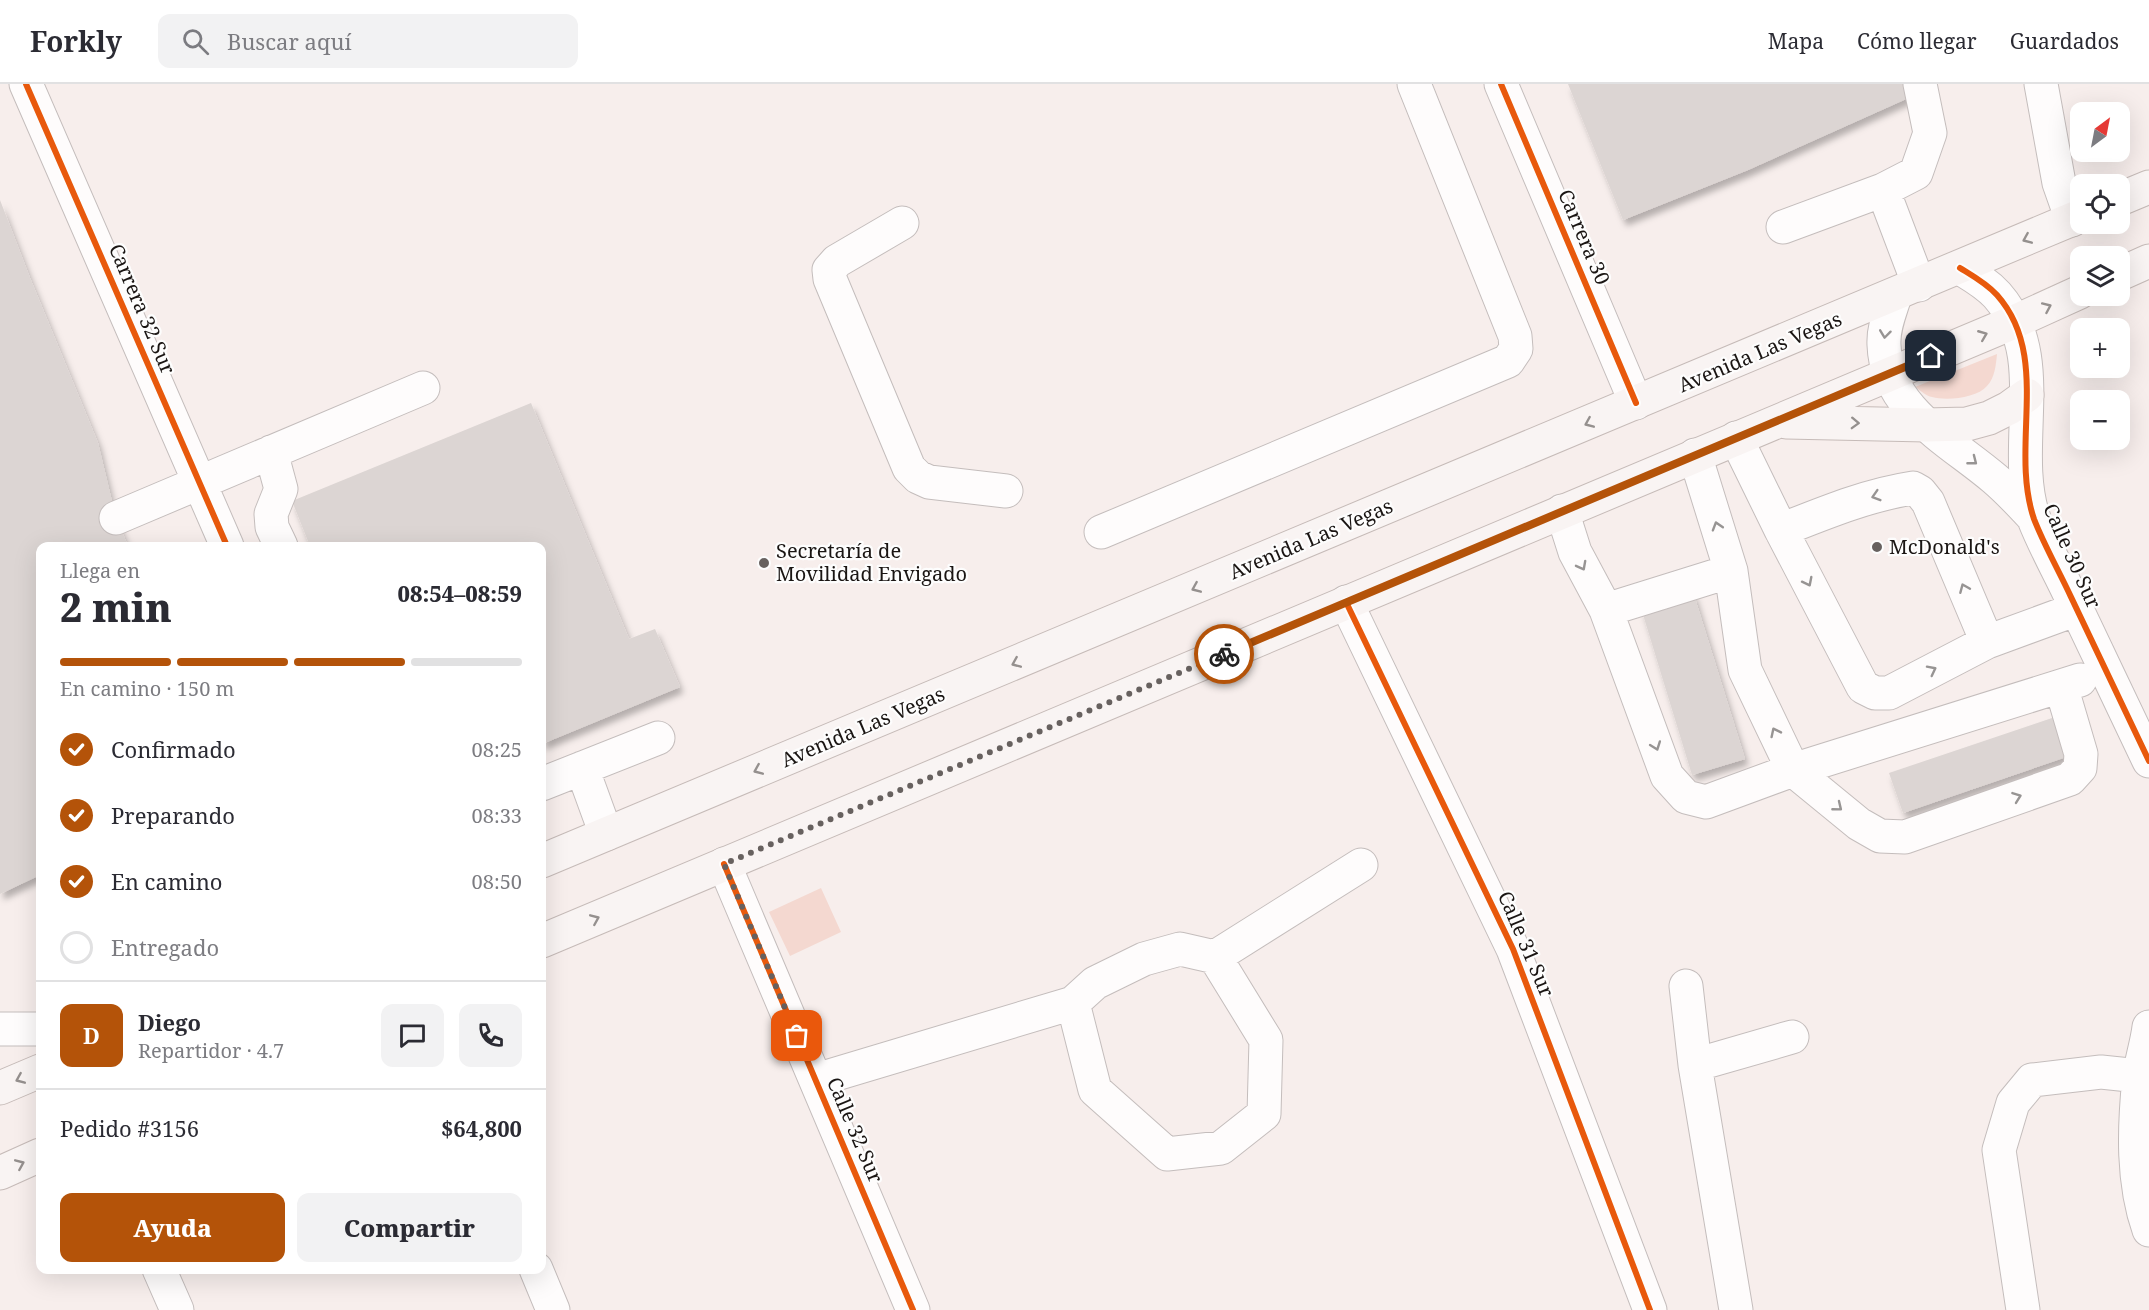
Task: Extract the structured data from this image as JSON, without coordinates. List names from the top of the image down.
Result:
{
  "streets": {
    "main road": ["Avenida Las Vegas"],
    "street": [
      "Carrera 30",
      "Carrera 32 Sur",
      "Calle 30 Sur",
      "Calle 31 Sur",
      "Calle 32 Sur"
    ]
  },
  "crossings": [
    ["Carrera 30", "Avenida Las Vegas"],
    ["Avenida Las Vegas", "Calle 30 Sur"]
  ],
  "places": ["McDonald's", "Secretaría de Movilidad Envigado"],
  "north": "top right",
  "page": {
    "header": "Forkly",
    "search": "Buscar aquí",
    "nav": ["Mapa", "Cómo llegar", "Guardados"],
    "map_buttons": ["+", "−"],
    "heading": ["2 min", "Llega en", "08:54–08:59"],
    "panel": [
      "Diego",
      "Repartidor · 4.7",
      "Pedido #3156",
      "$64,800"
    ],
    "bar": "En camino · 150 m",
    "list": [
      ["Confirmado", "08:25"],
      ["Preparando", "08:33"],
      ["En camino", "08:50"],
      "Entregado"
    ],
    "round": "D",
    "buttons": ["Ayuda", "Compartir"]
  }
}
